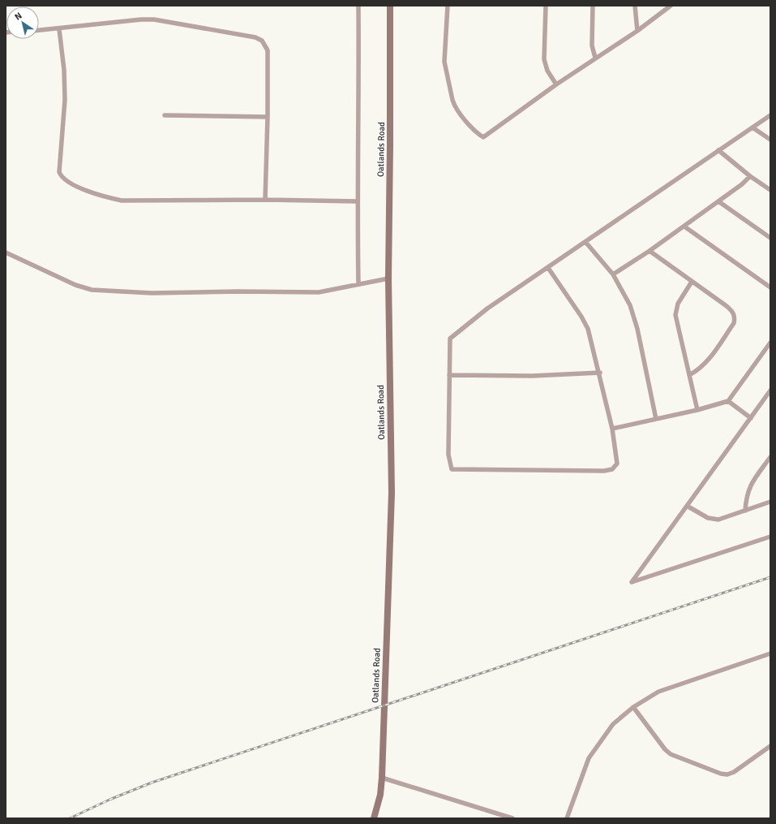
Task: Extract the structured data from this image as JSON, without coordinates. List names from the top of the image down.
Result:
{
  "streets": {
    "street": ["Oatlands Road"]
  },
  "north": "top left"
}
